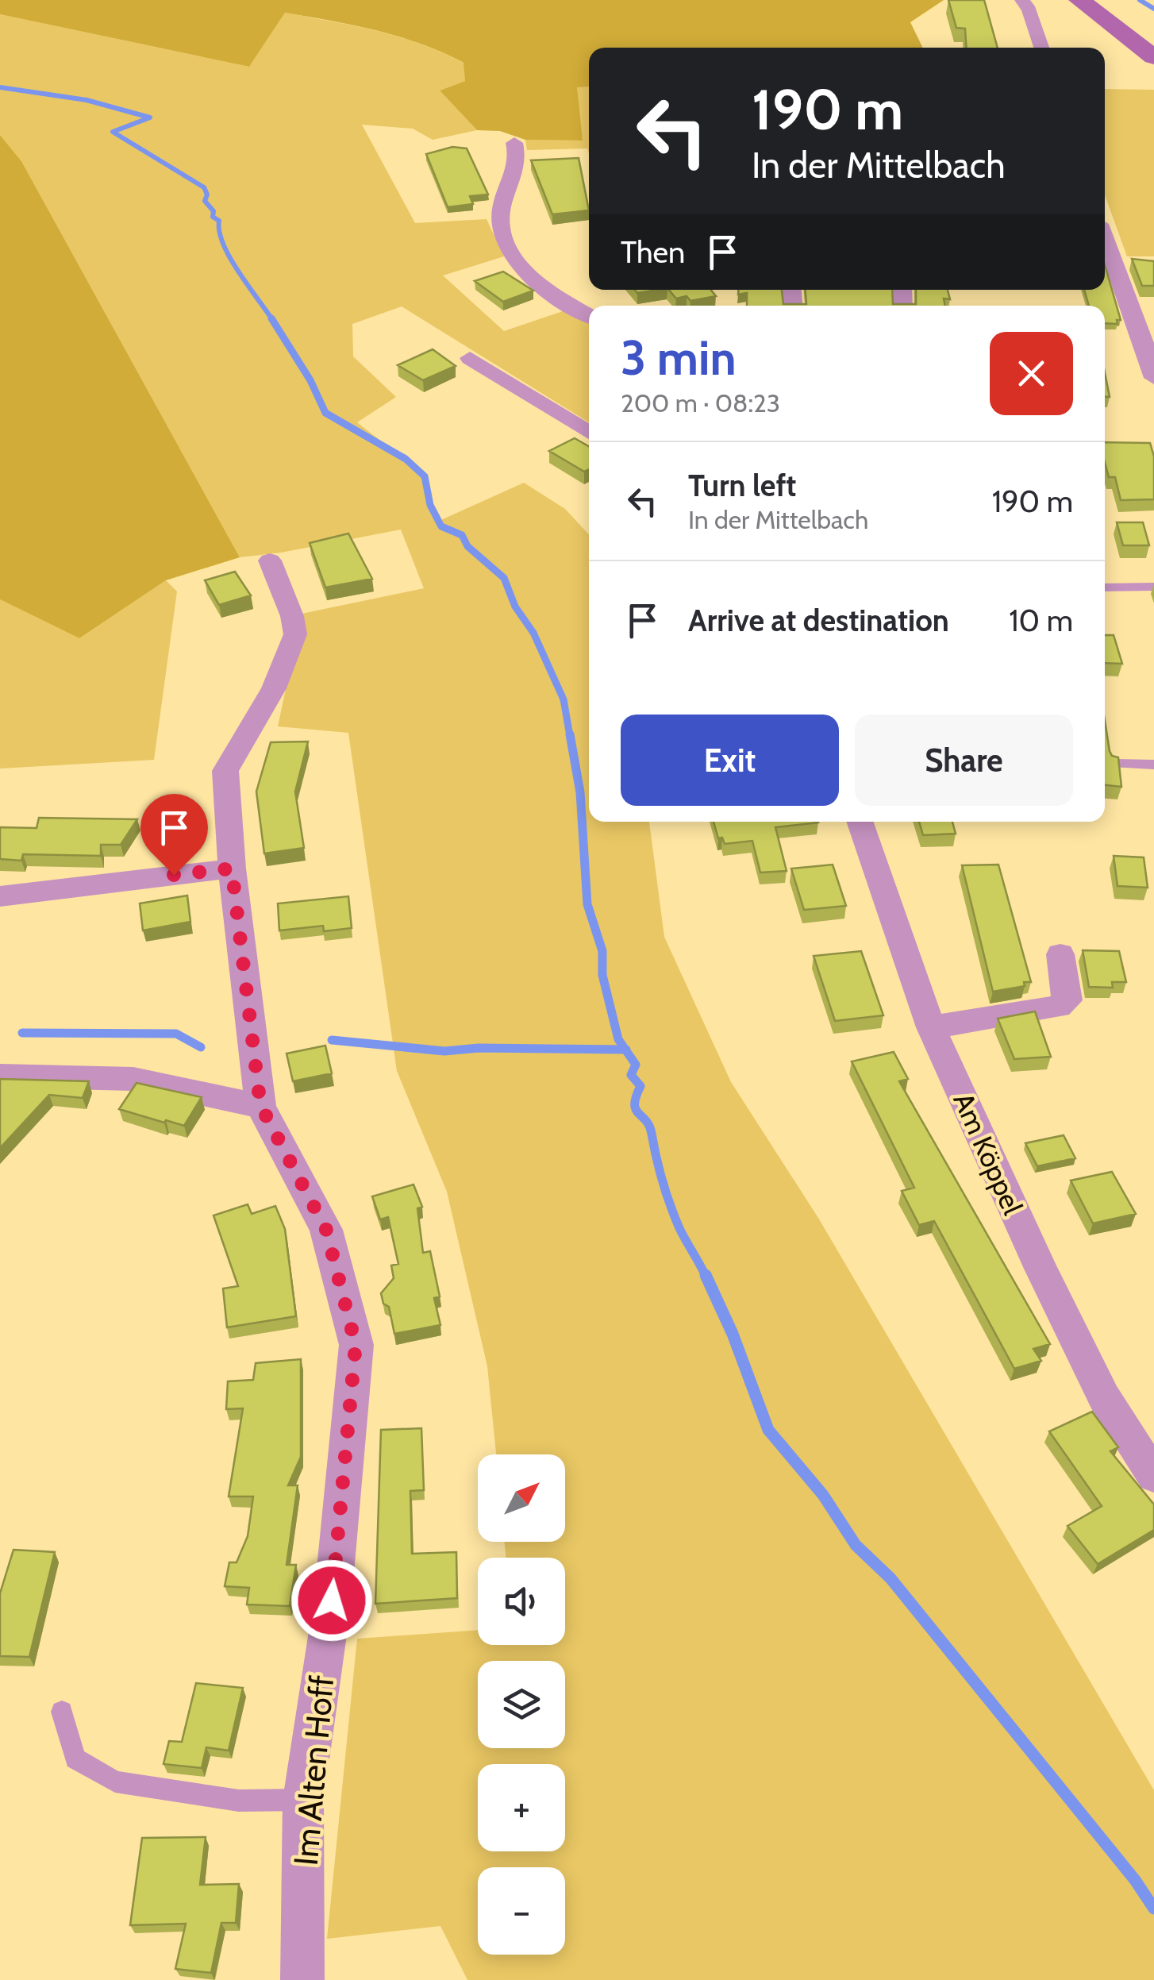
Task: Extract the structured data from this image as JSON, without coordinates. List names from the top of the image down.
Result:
{
  "streets": {
    "street": ["Am Köppel", "Im Alten Hoff"]
  },
  "north": "top right",
  "page": {
    "turn": ["190 m", "In der Mittelbach"],
    "then": "Then",
    "heading": ["3 min", "200 m · 08:23"],
    "list": [
      {
        "name": "Turn left",
        "note": "In der Mittelbach",
        "value": "190 m"
      },
      {
        "name": "Arrive at destination",
        "value": "10 m"
      }
    ],
    "buttons": ["Exit", "Share"],
    "map_buttons": ["+", "−"]
  }
}
